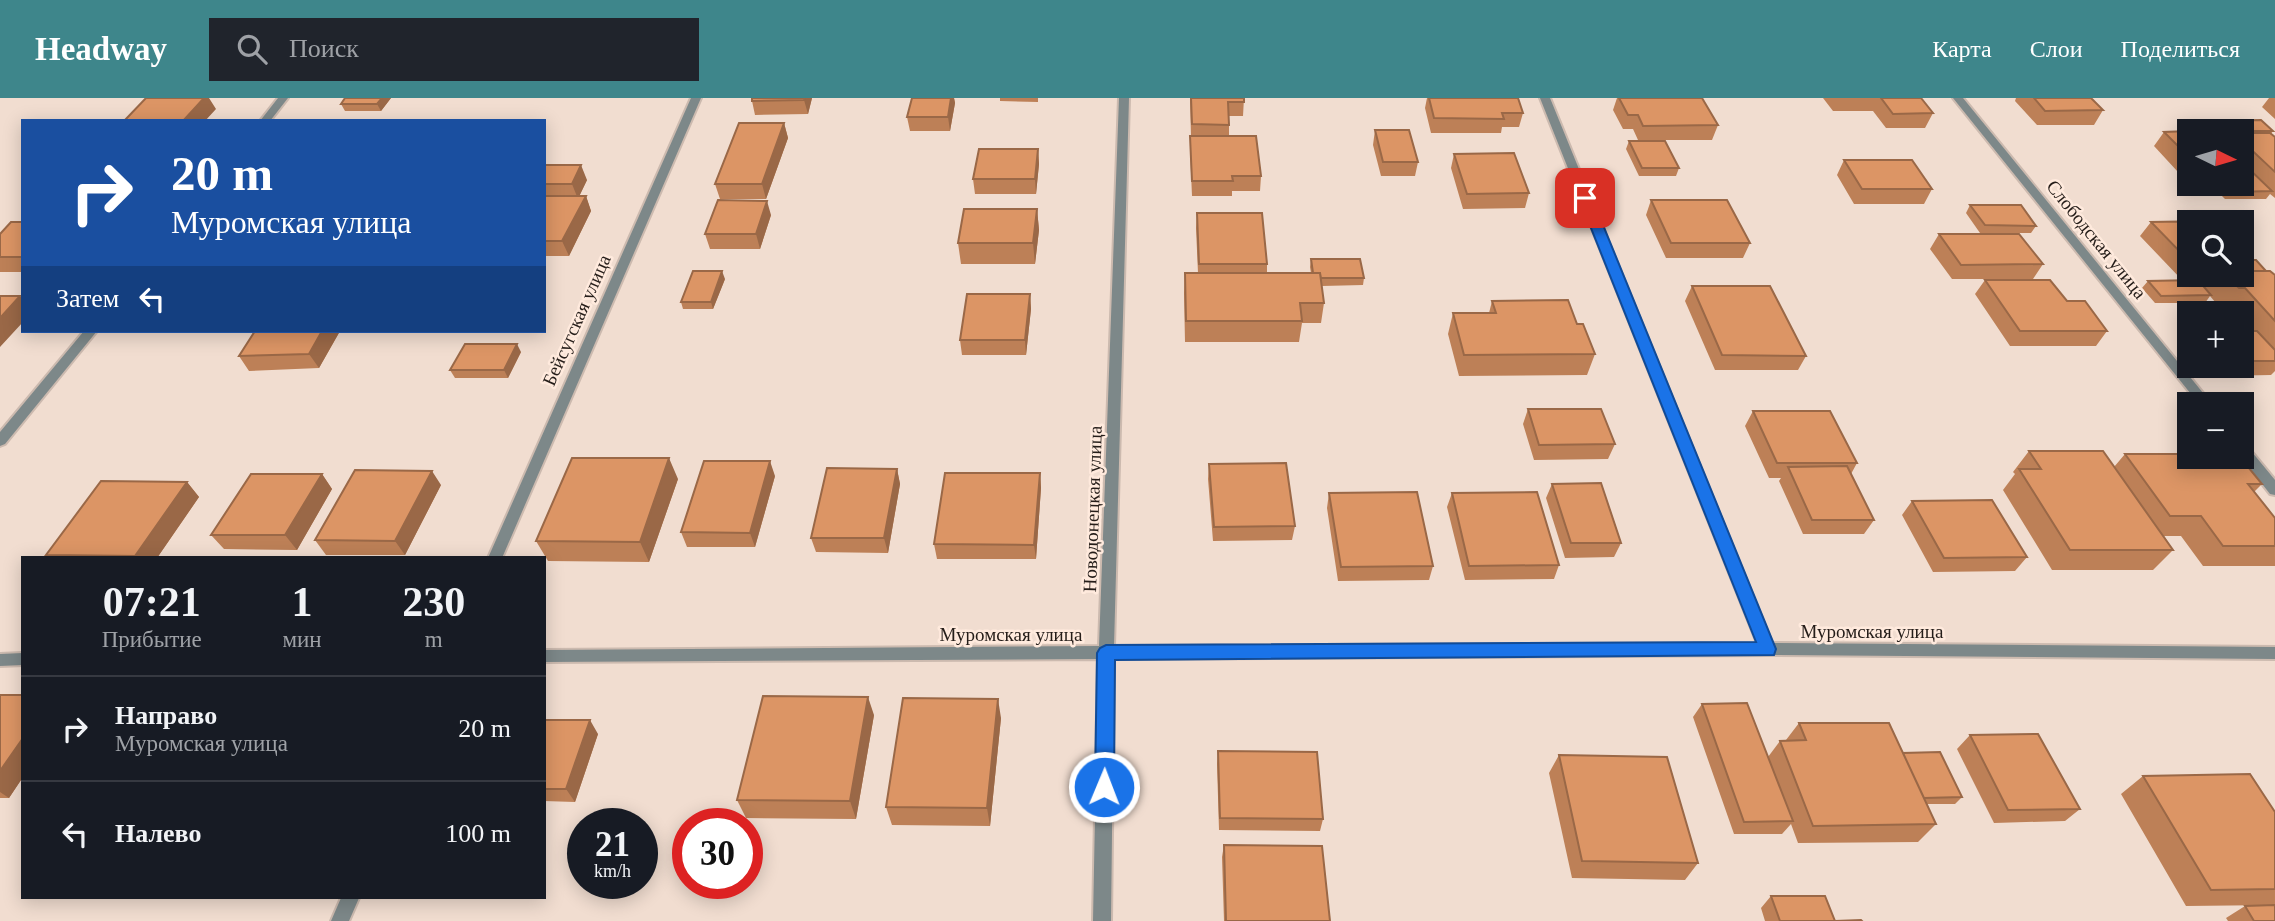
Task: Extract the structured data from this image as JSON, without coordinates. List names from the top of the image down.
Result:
{
  "streets": {
    "street": [
      "Слободская улица",
      "Бейсугская улица",
      "Новодонецкая улица",
      "Муромская улица"
    ]
  },
  "crossings": [
    ["Новодонецкая улица", "Муромская улица"]
  ],
  "north": "right",
  "page": {
    "header": "Headway",
    "search": "Поиск",
    "nav": ["Карта", "Слои", "Поделиться"],
    "map_buttons": ["+", "−"],
    "turn": ["20 m", "Муромская улица"],
    "then": "Затем",
    "eta": [
      "07:21",
      "Прибытие",
      "1",
      "мин",
      "230",
      "m"
    ],
    "list": [
      {
        "name": "Направо",
        "note": "Муромская улица",
        "value": "20 m"
      },
      {
        "name": "Налево",
        "value": "100 m"
      }
    ],
    "speed": "21 km/h",
    "limit": "30"
  }
}
